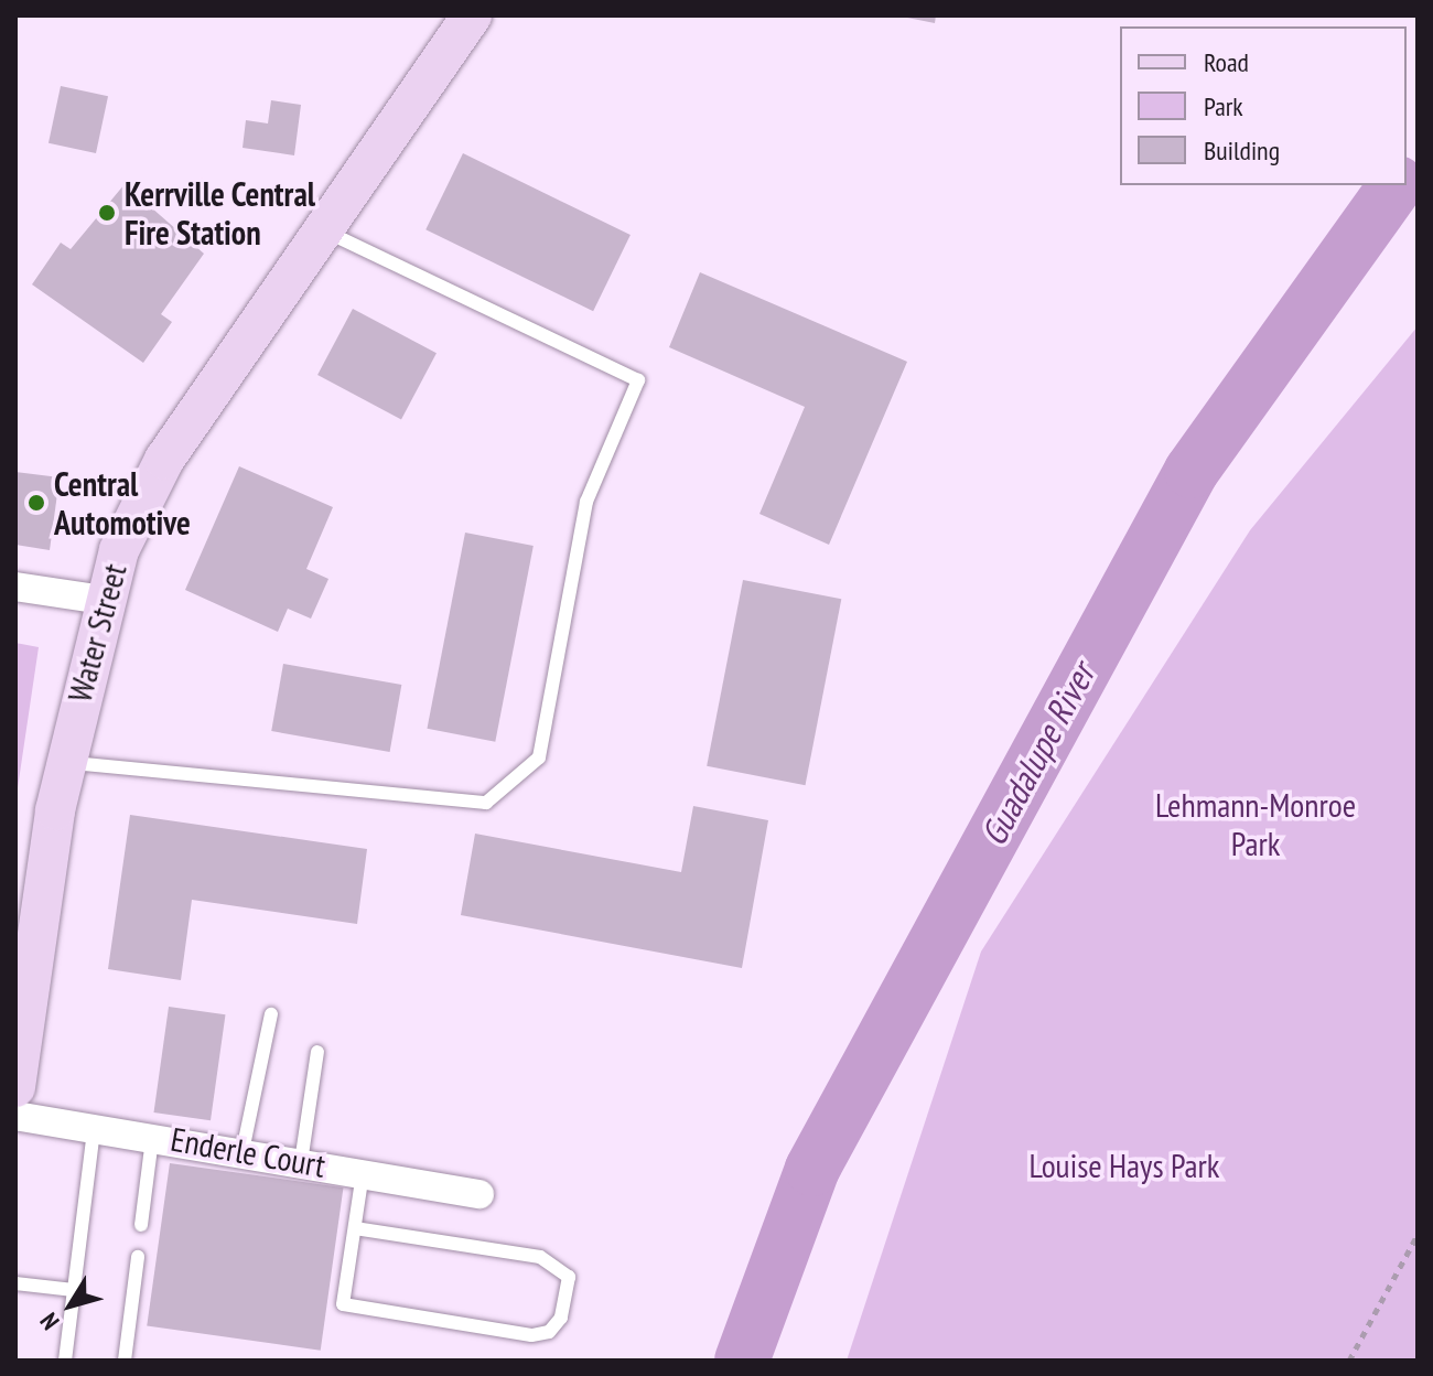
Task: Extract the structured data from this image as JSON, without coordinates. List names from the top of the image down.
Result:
{
  "streets": {
    "street": ["Water Street", "Enderle Court"]
  },
  "water": ["Guadalupe River"],
  "parks": ["Lehmann-Monroe Park", "Louise Hays Park"],
  "places": ["Kerrville Central Fire Station", "Central Automotive"],
  "legend": ["Road", "Park", "Building"],
  "north": "bottom left"
}
